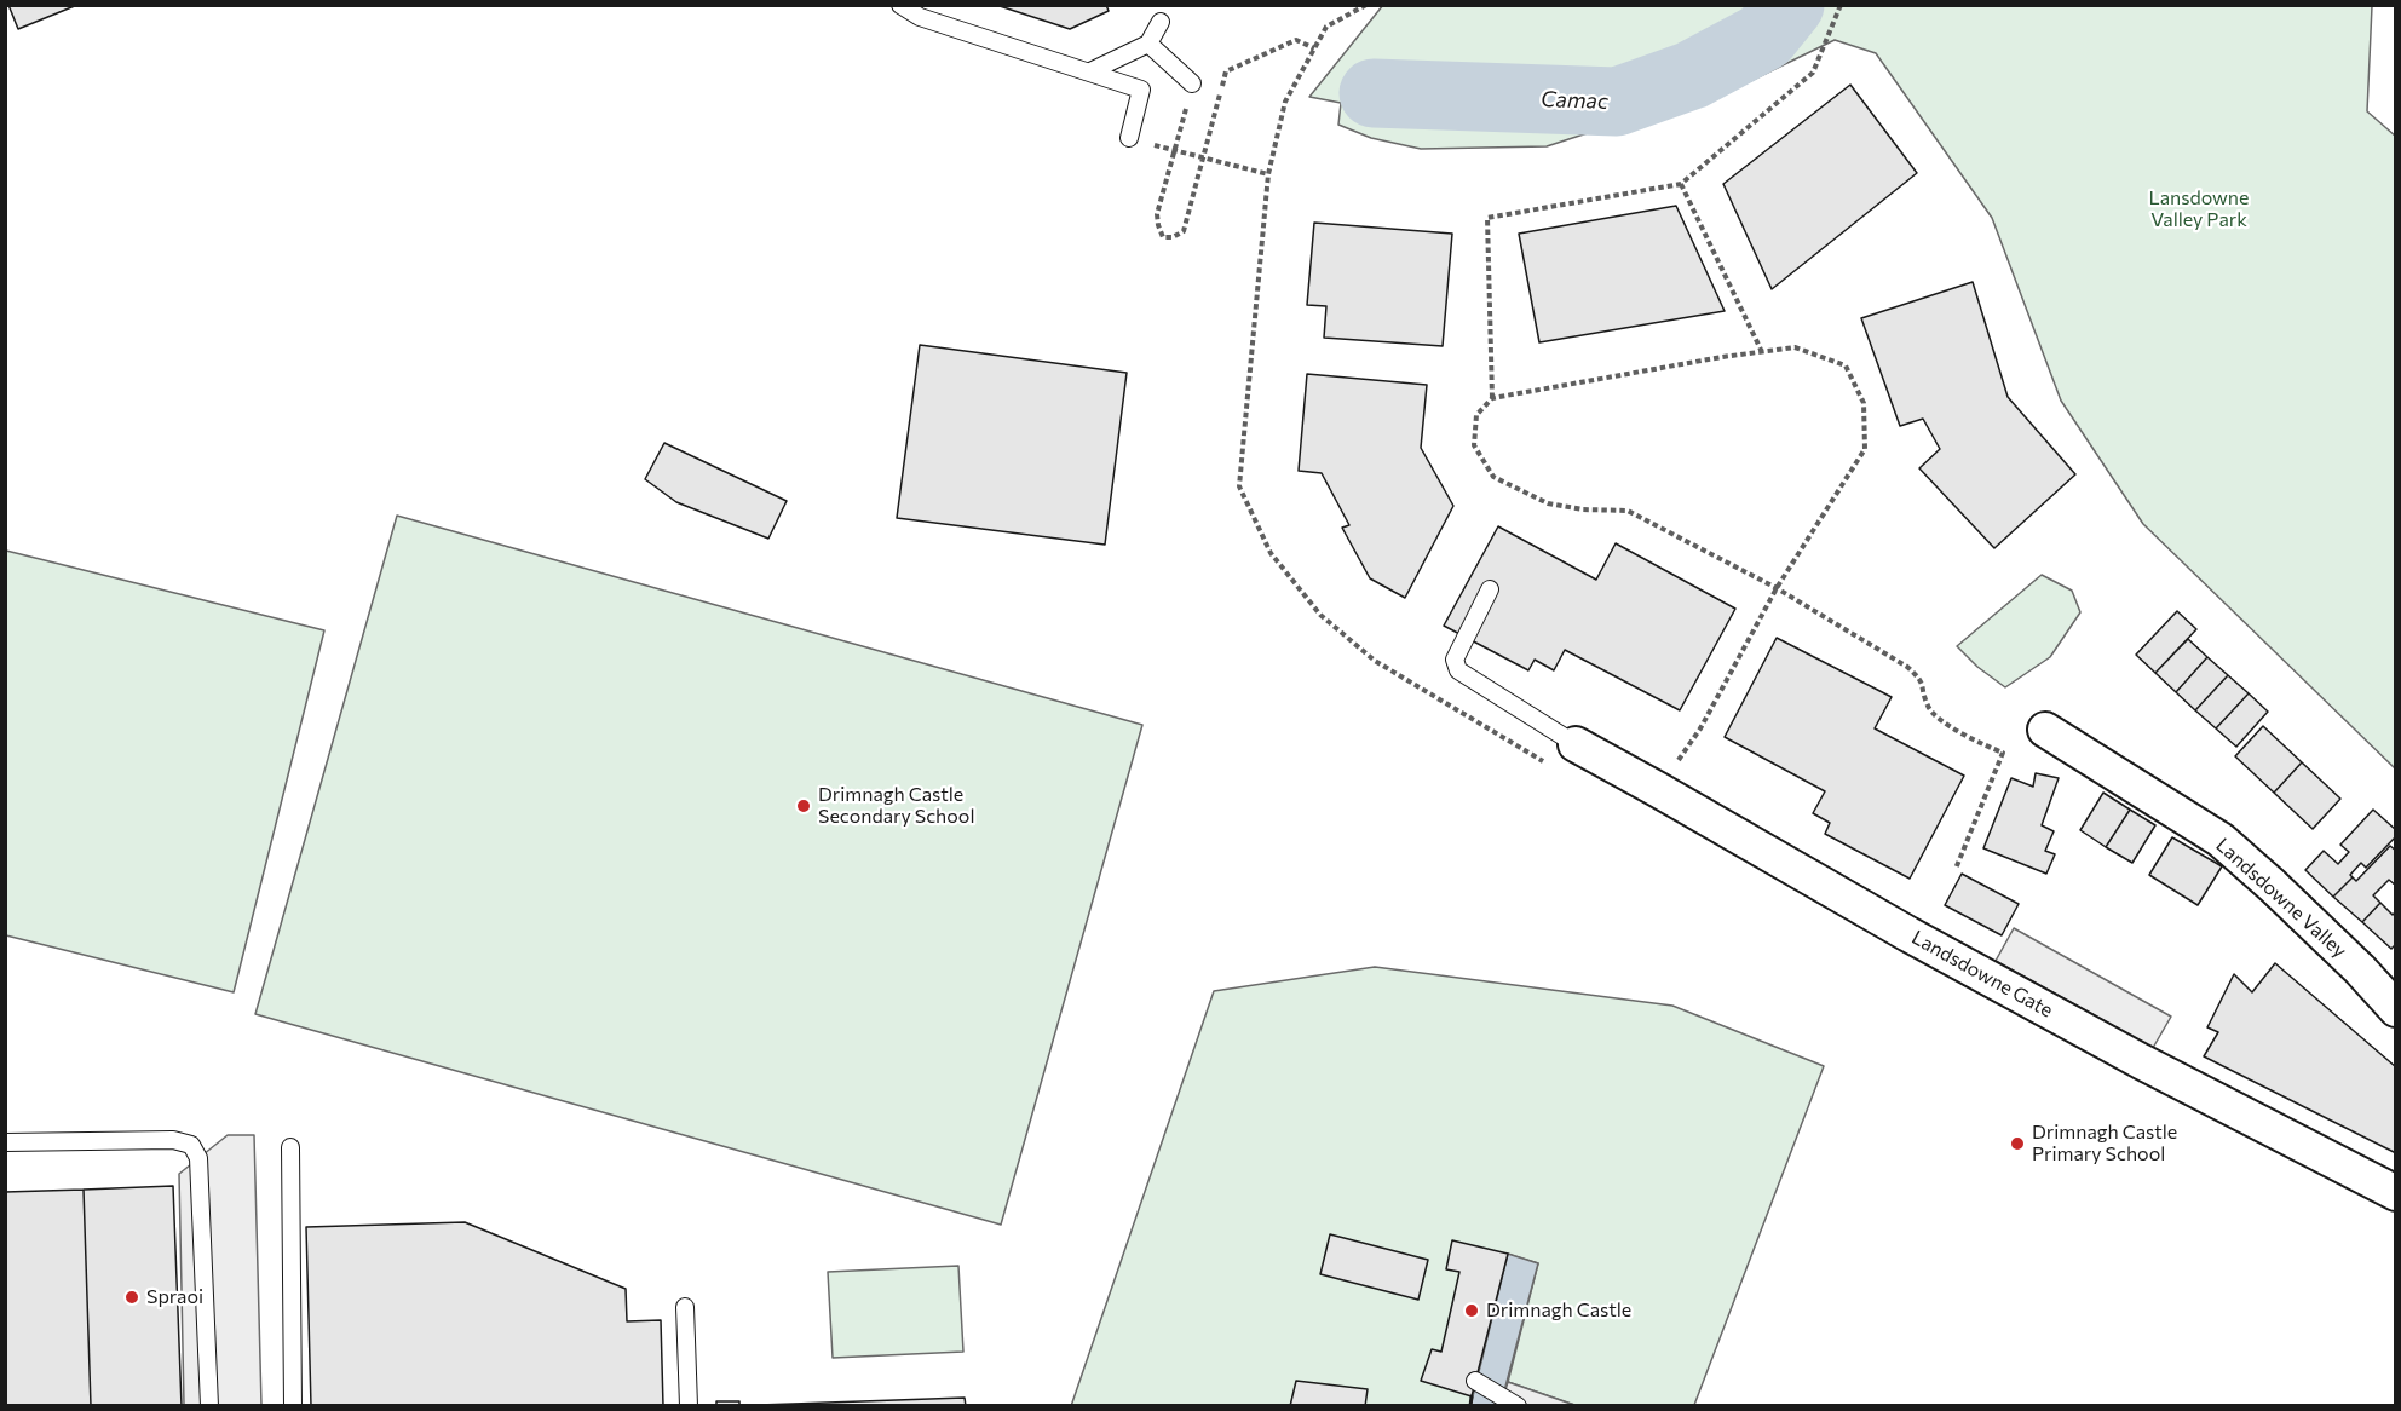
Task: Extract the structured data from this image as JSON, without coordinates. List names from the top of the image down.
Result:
{
  "streets": {
    "street": ["Landsdowne Valley", "Landsdowne Gate"]
  },
  "water": ["Camac"],
  "parks": ["Lansdowne Valley Park"],
  "places": [
    "Drimnagh Castle Secondary School",
    "Drimnagh Castle Primary School",
    "Spraoi",
    "Drimnagh Castle"
  ]
}
